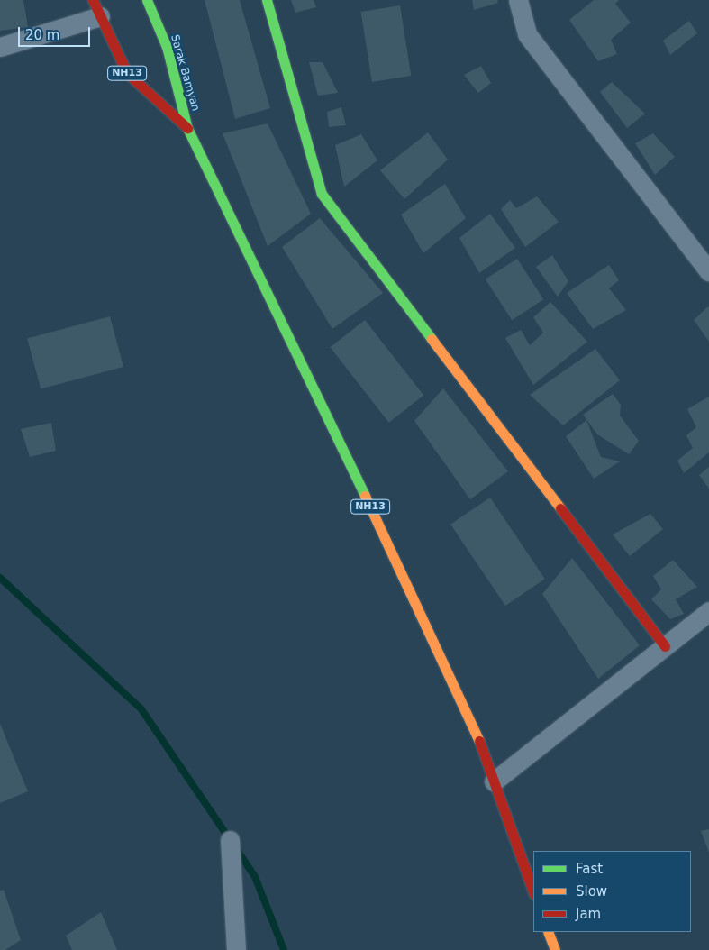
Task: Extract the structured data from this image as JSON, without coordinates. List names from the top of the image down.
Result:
{
  "streets": {
    "main road": ["NH13", "Sarak Bamyan"]
  },
  "crossings": [
    ["NH13", "Sarak Bamyan"]
  ],
  "legend": ["Fast", "Slow", "Jam"],
  "scale_bar": "20 m"
}
